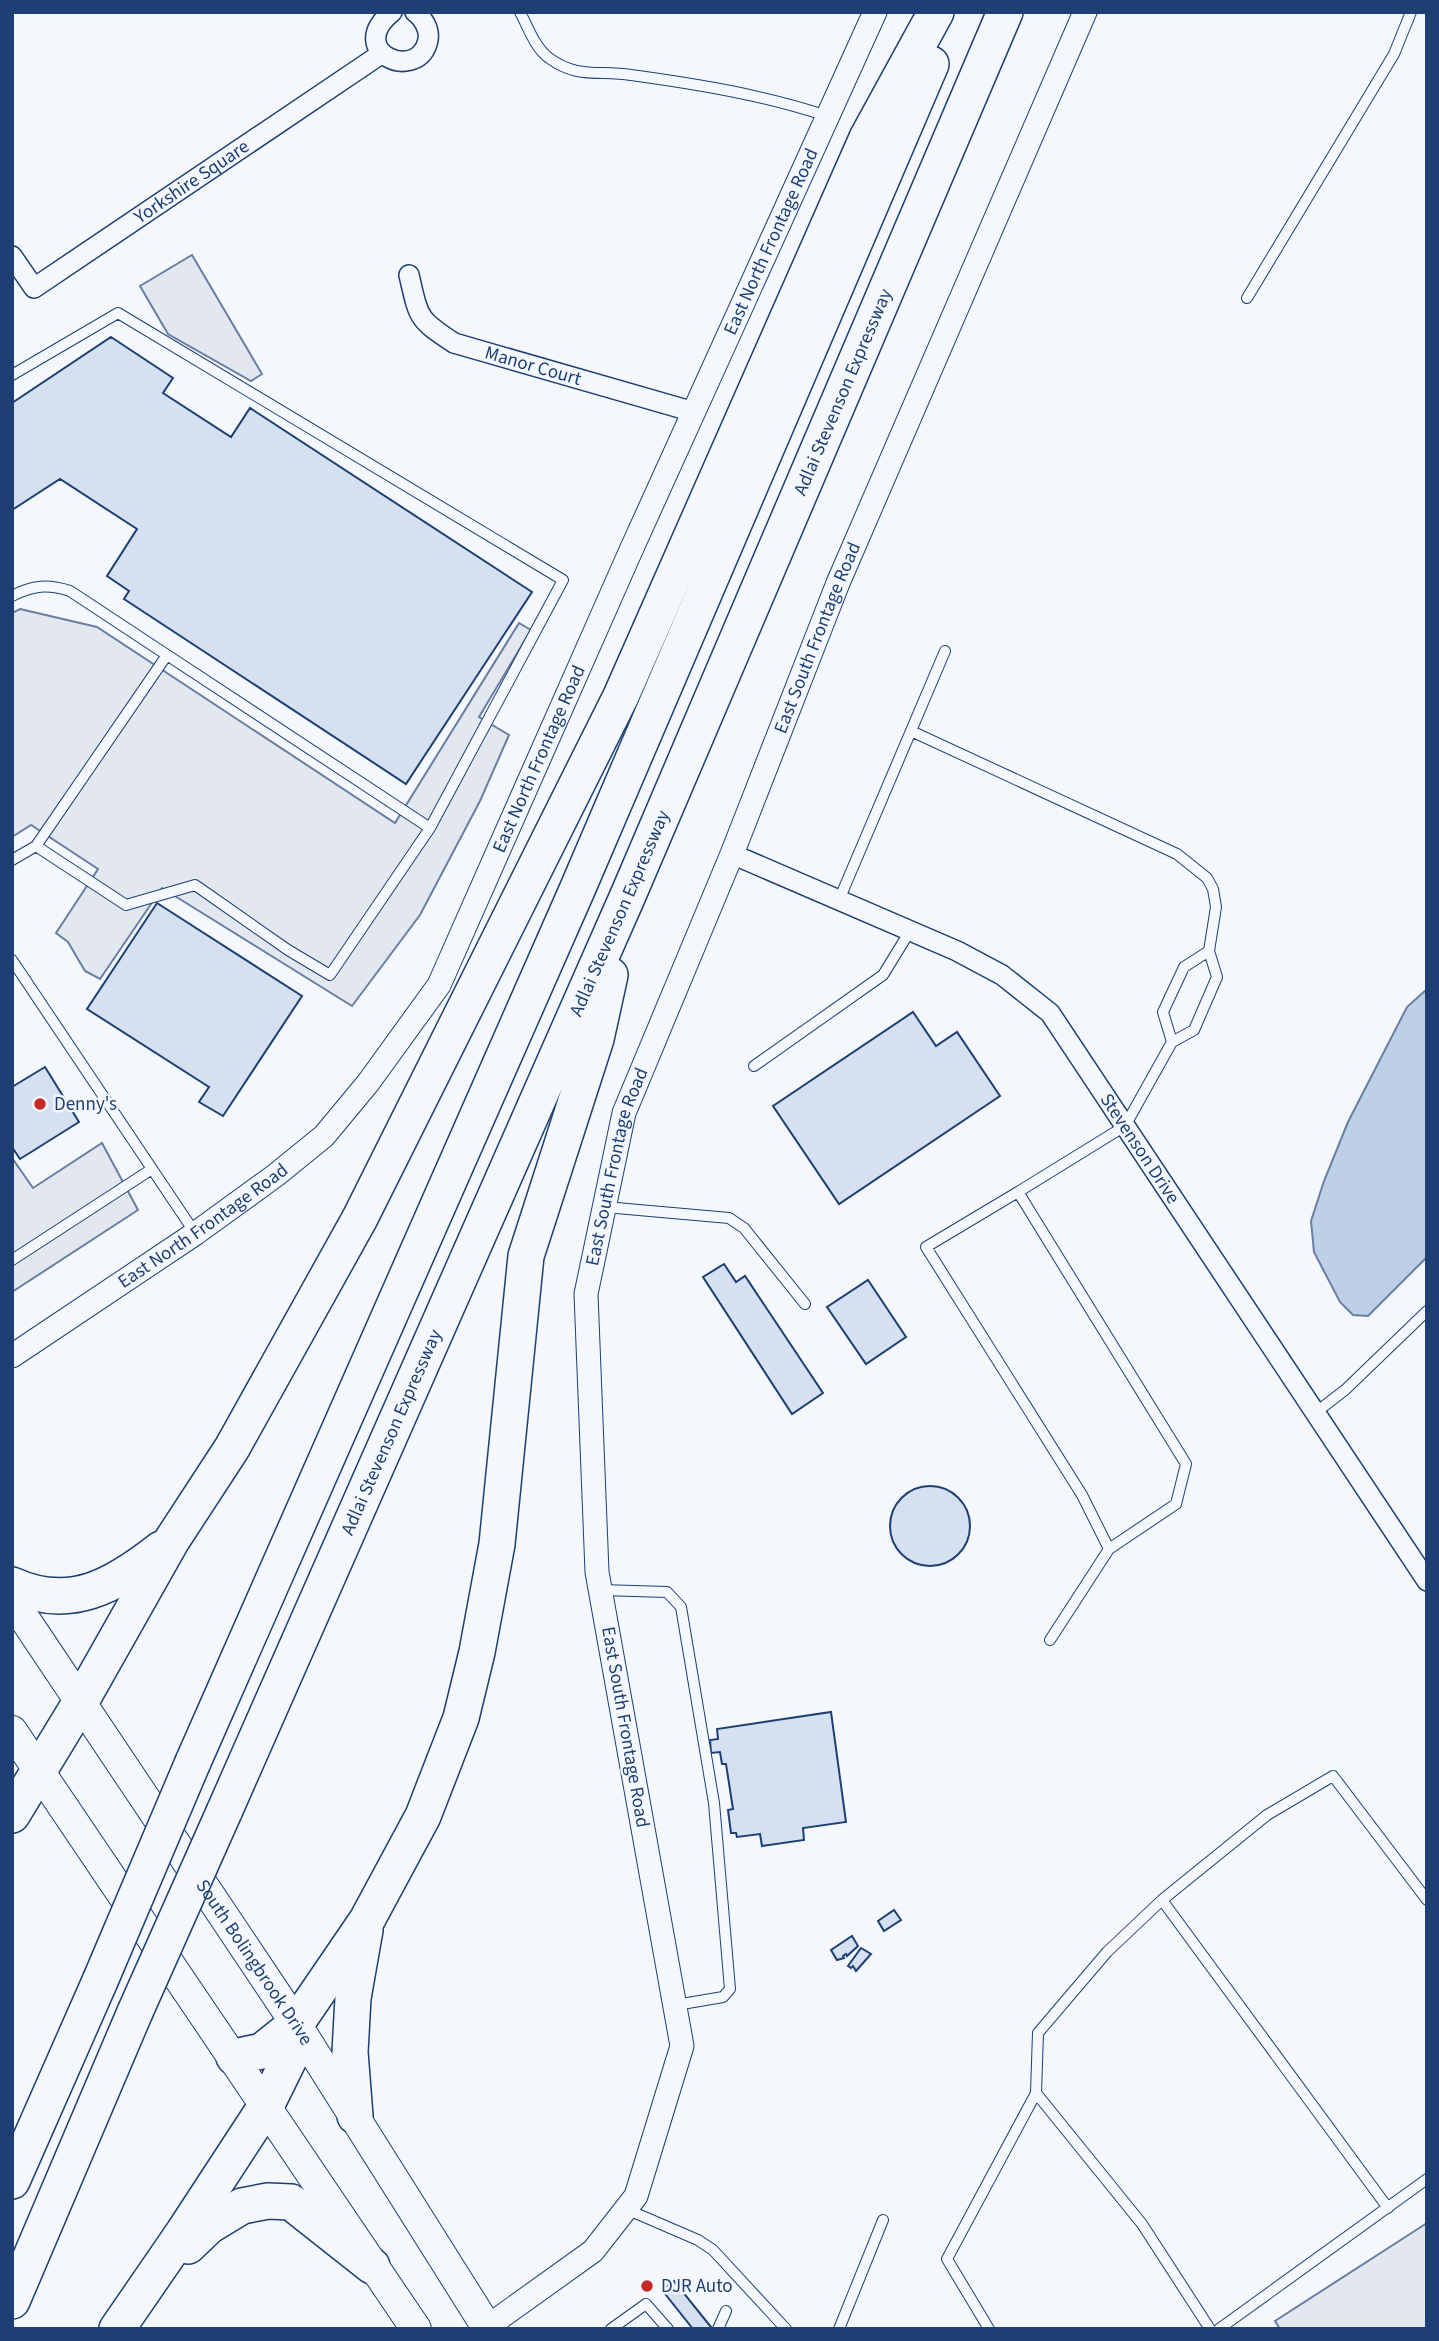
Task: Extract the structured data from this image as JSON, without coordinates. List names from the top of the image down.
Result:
{
  "streets": {
    "highway": ["Adlai Stevenson Expressway"],
    "main road": ["South Bolingbrook Drive"],
    "street": [
      "Yorkshire Square",
      "East North Frontage Road",
      "Manor Court",
      "East South Frontage Road",
      "Stevenson Drive"
    ]
  },
  "crossings": [
    ["East North Frontage Road", "Manor Court"],
    ["East South Frontage Road", "Stevenson Drive"],
    ["East South Frontage Road", "South Bolingbrook Drive"]
  ],
  "places": ["Denny's", "DJR Auto"]
}
